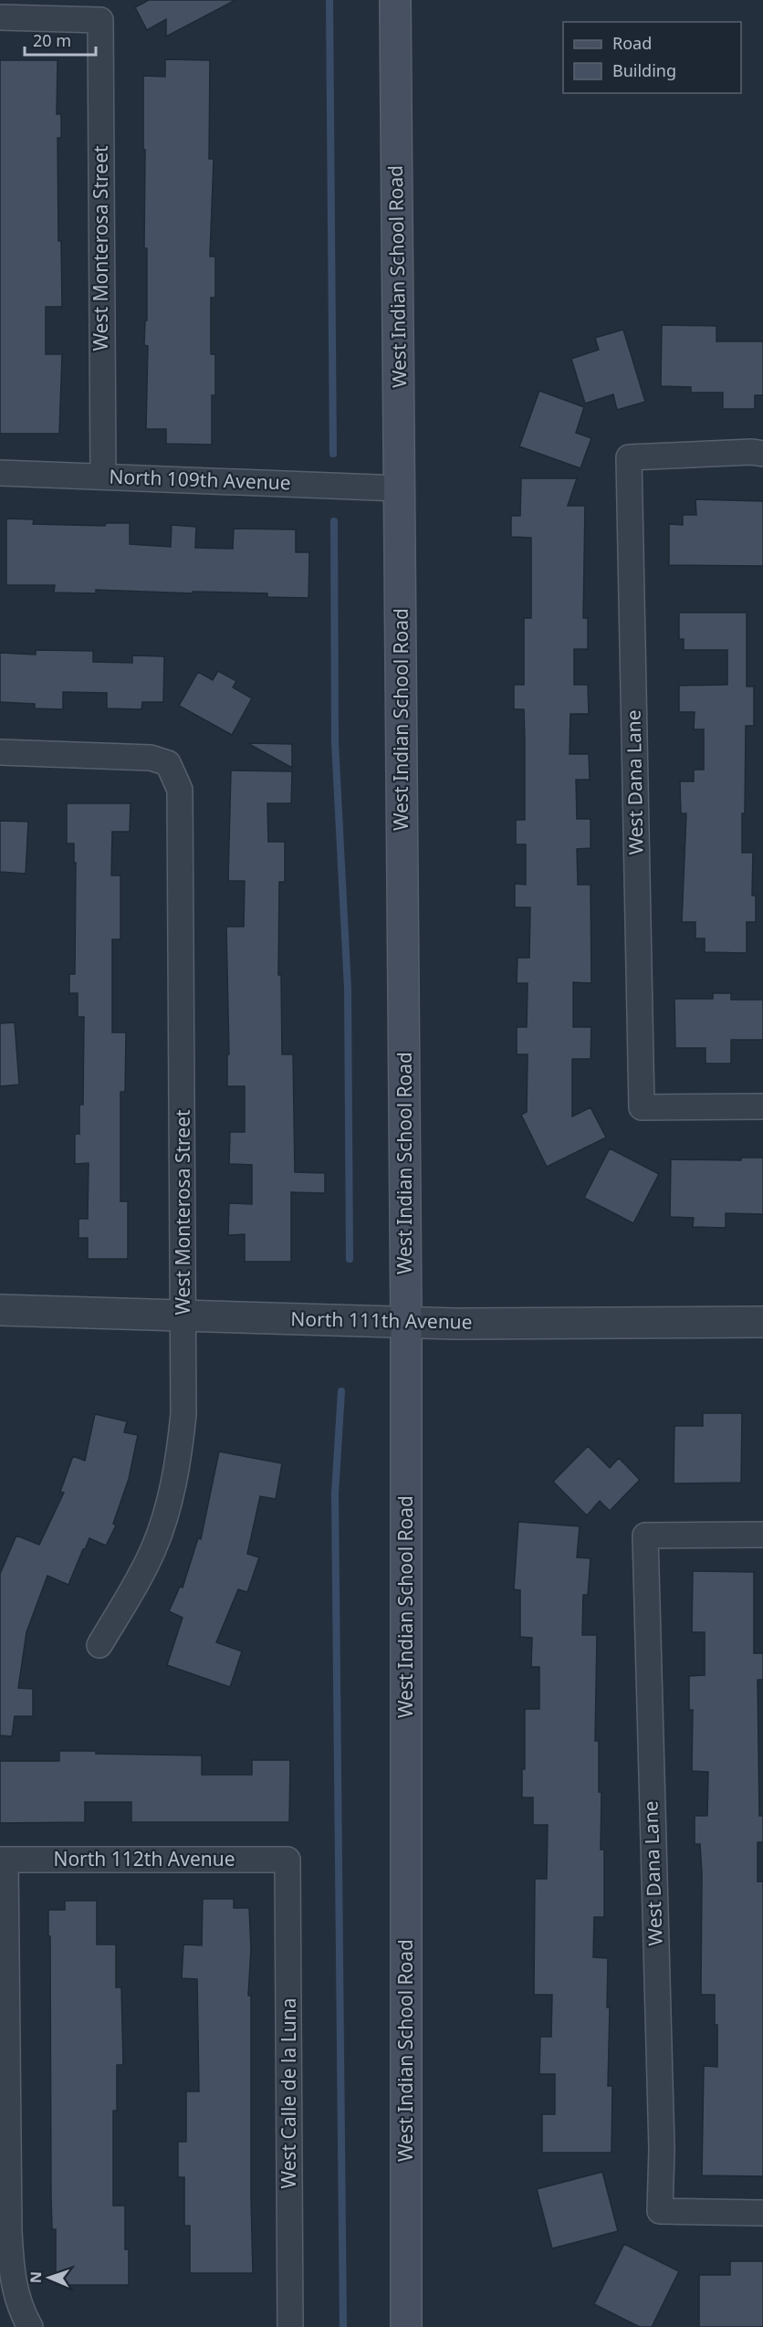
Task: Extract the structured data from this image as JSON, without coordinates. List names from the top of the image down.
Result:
{
  "streets": {
    "main road": ["West Indian School Road"],
    "street": [
      "West Monterosa Street",
      "North 109th Avenue",
      "West Dana Lane",
      "North 111th Avenue",
      "North 112th Avenue",
      "West Calle de la Luna"
    ]
  },
  "crossings": [
    ["West Monterosa Street", "North 109th Avenue"],
    ["West Monterosa Street", "North 111th Avenue"],
    ["West Indian School Road", "North 109th Avenue"],
    ["West Indian School Road", "North 111th Avenue"],
    ["North 112th Avenue", "West Calle de la Luna"]
  ],
  "legend": ["Road", "Building"],
  "scale_bar": "20 m",
  "north": "left"
}
